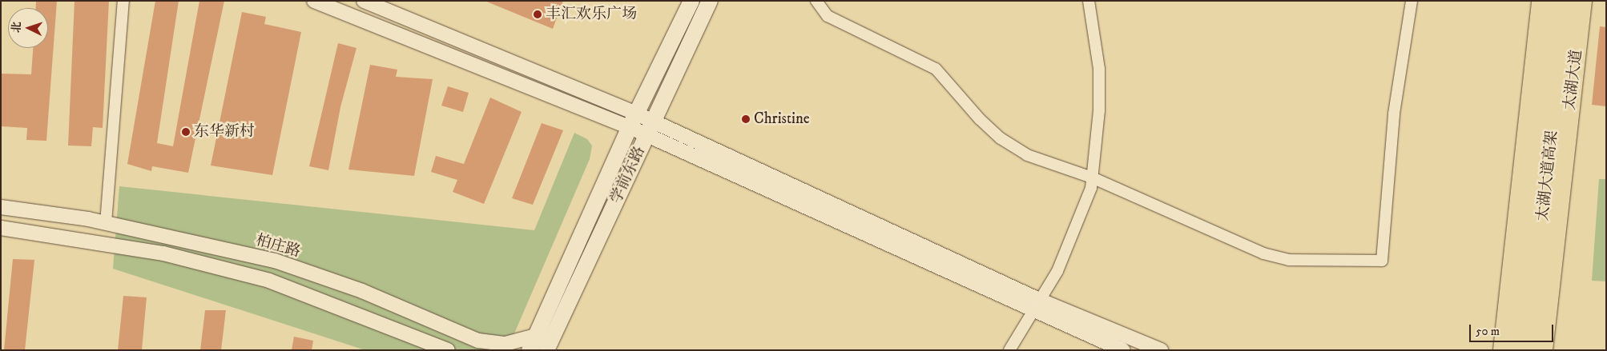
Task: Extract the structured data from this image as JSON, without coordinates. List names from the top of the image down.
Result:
{
  "streets": {
    "highway": ["太湖大道高架"],
    "main road": ["太湖大道", "学前东路"],
    "street": ["柏庄路"]
  },
  "crossings": [
    ["学前东路", "柏庄路"]
  ],
  "places": ["丰汇欢乐广场", "Christine", "东华新村"],
  "scale_bar": "50 m",
  "north": "left"
}
